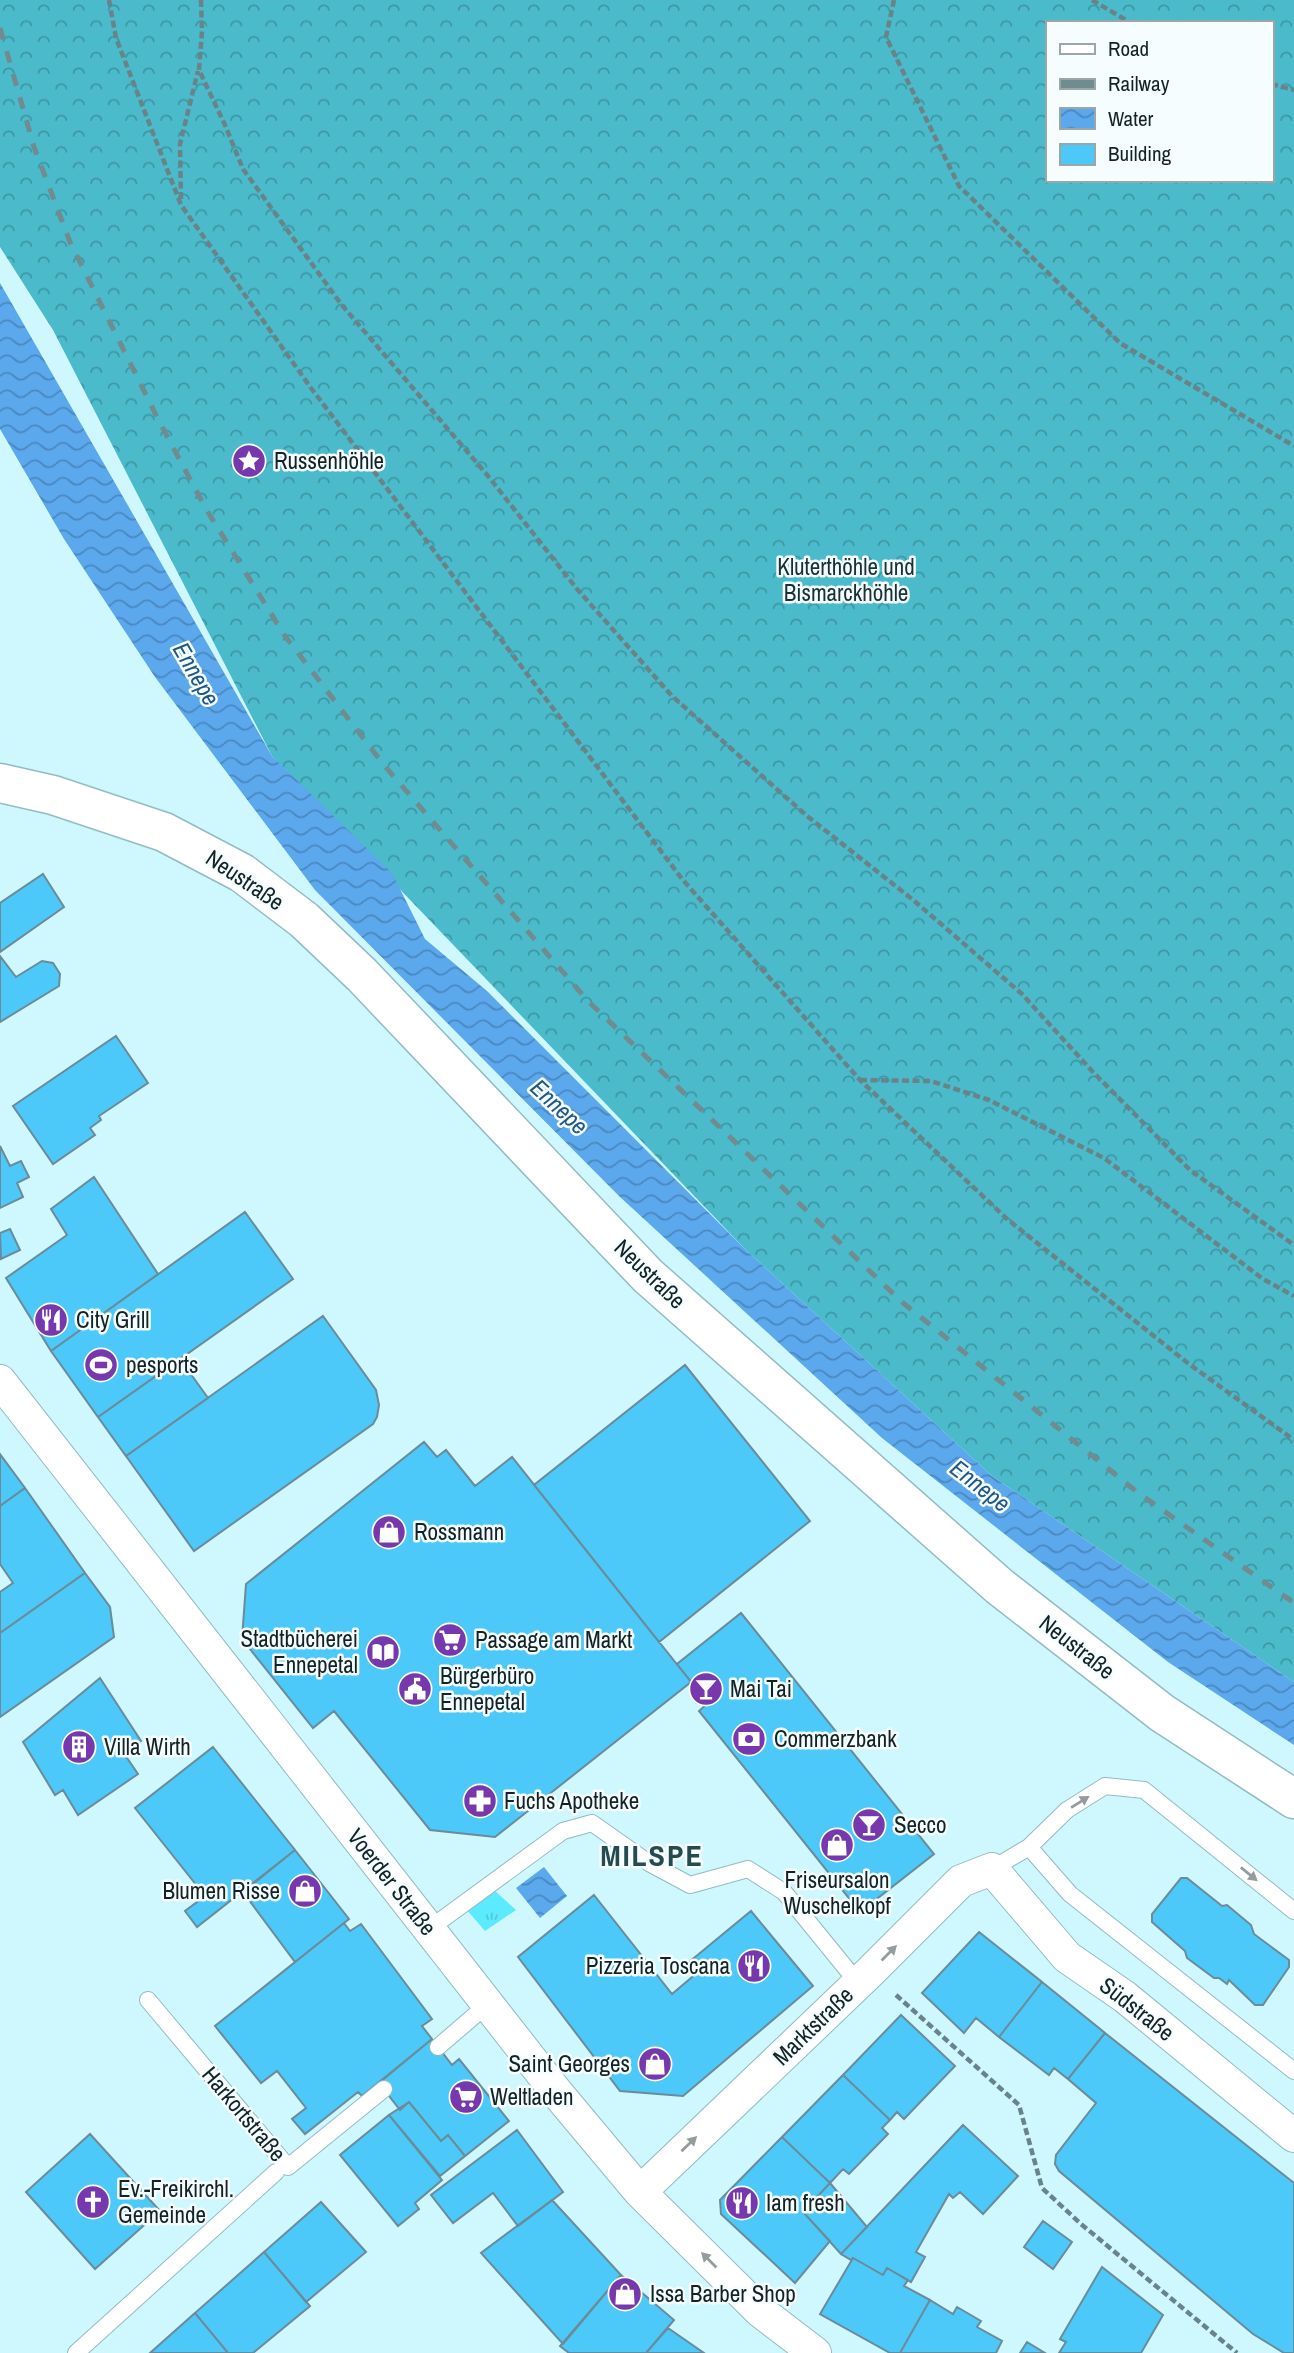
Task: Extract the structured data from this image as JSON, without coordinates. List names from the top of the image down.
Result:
{
  "streets": {
    "main road": ["Neustraße"],
    "street": ["Voerder Straße", "Südstraße", "Marktstraße"],
    "lane": ["Harkortstraße"]
  },
  "crossings": [
    ["Voerder Straße", "Marktstraße"],
    ["Südstraße", "Marktstraße"]
  ],
  "one_way": ["Marktstraße"],
  "districts": ["MILSPE"],
  "water": ["Ennepe"],
  "parks": ["Kluterthöhle und Bismarckhöhle"],
  "places": {
    "place": ["Russenhöhle"],
    "restaurant": ["City Grill", "Pizzeria Toscana", "Iam fresh"],
    "sports": ["pesports"],
    "shop": [
      "Rossmann",
      "Friseursalon Wuschelkopf",
      "Blumen Risse",
      "Saint Georges",
      "Issa Barber Shop"
    ],
    "supermarket": ["Passage am Markt", "Weltladen"],
    "library": ["Stadtbücherei Ennepetal"],
    "public building": ["Bürgerbüro Ennepetal"],
    "bar": ["Mai Tai", "Secco"],
    "bank": ["Commerzbank"],
    "building": ["Villa Wirth"],
    "pharmacy": ["Fuchs Apotheke"],
    "church": ["Ev.-Freikirchl. Gemeinde"]
  },
  "legend": [
    "Road",
    "Railway",
    "Water",
    "Building"
  ]
}
